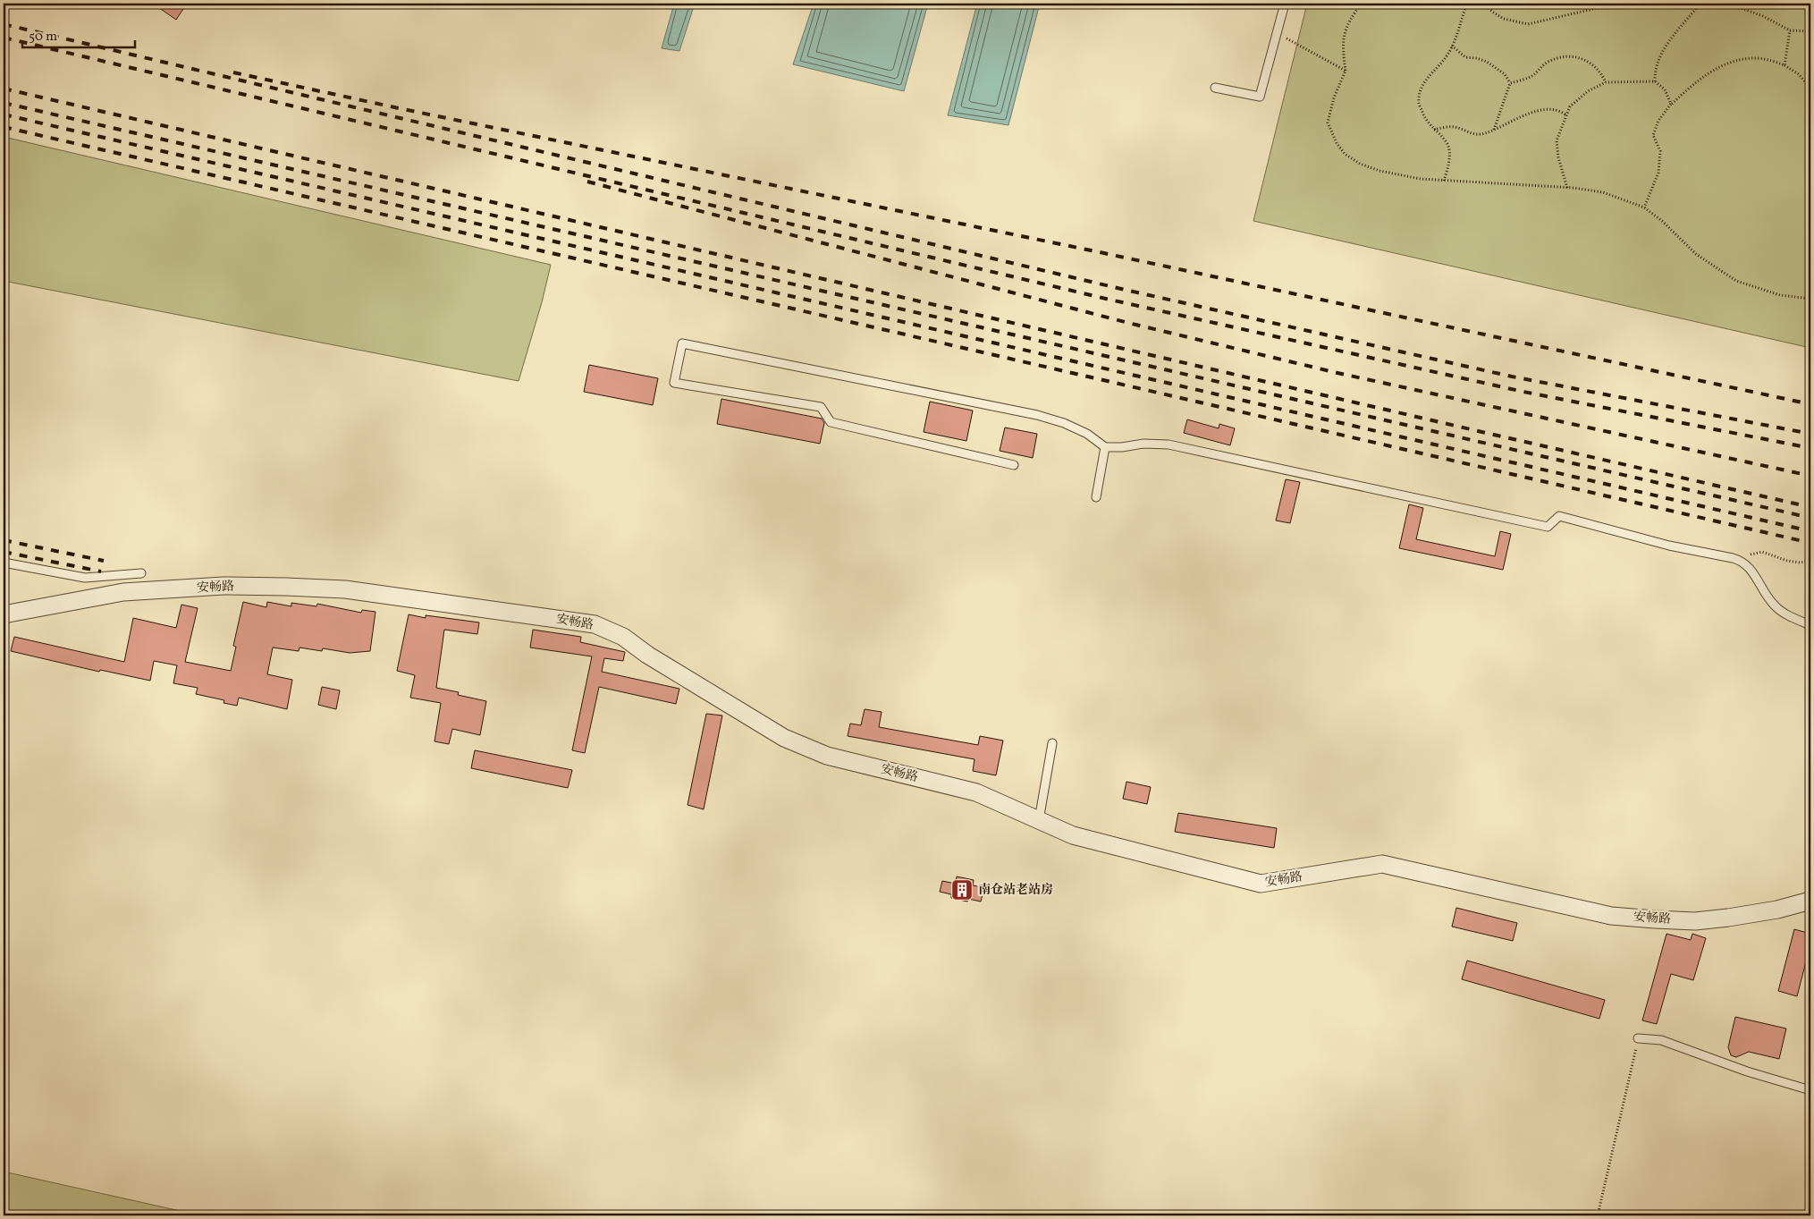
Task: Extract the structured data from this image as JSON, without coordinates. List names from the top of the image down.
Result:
{
  "streets": {
    "street": ["安畅路"]
  },
  "places": {
    "building": ["南仓站老站房"]
  },
  "scale_bar": "50 m"
}
